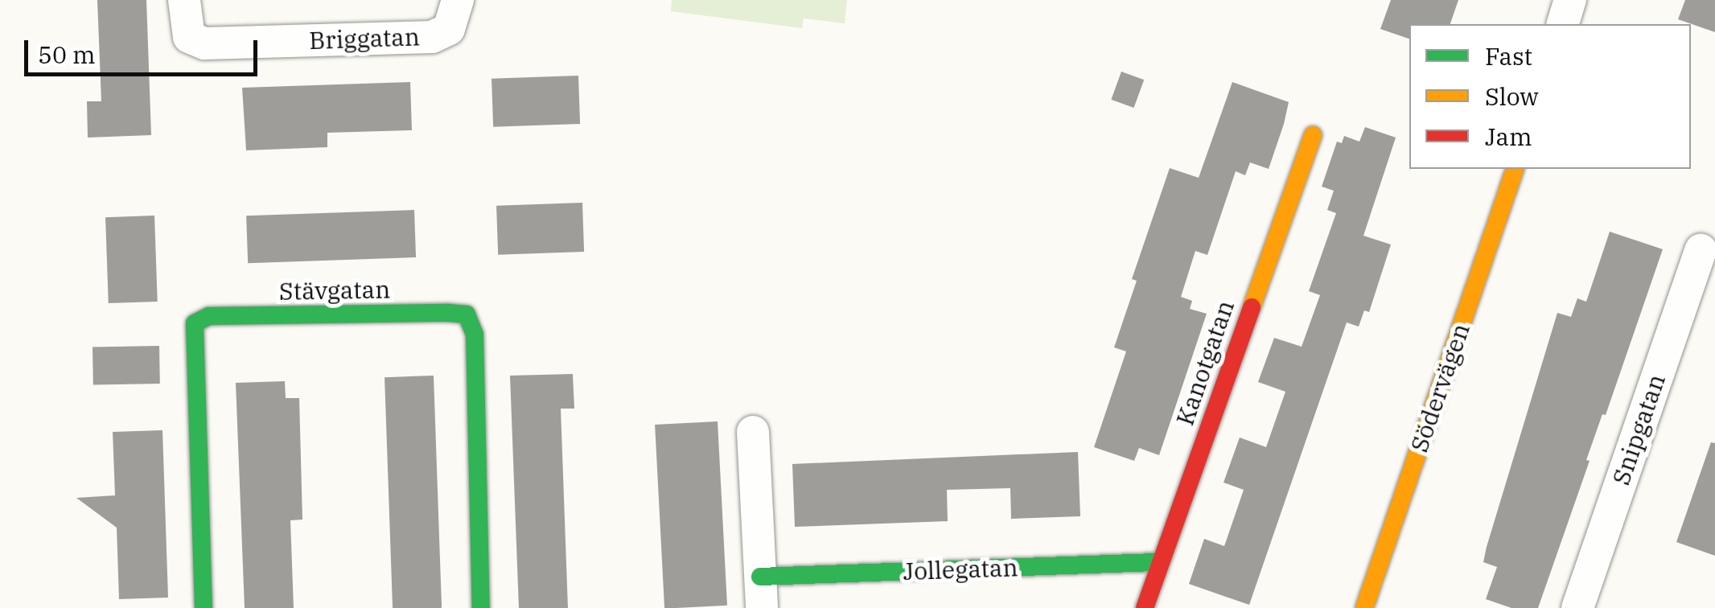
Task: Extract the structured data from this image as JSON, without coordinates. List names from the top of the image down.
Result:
{
  "streets": {
    "street": [
      "Briggatan",
      "Stävgatan",
      "Kanotgatan",
      "Södervägen",
      "Snipgatan",
      "Jollegatan"
    ]
  },
  "crossings": [
    ["Kanotgatan", "Jollegatan"]
  ],
  "legend": ["Fast", "Slow", "Jam"],
  "scale_bar": "50 m"
}
